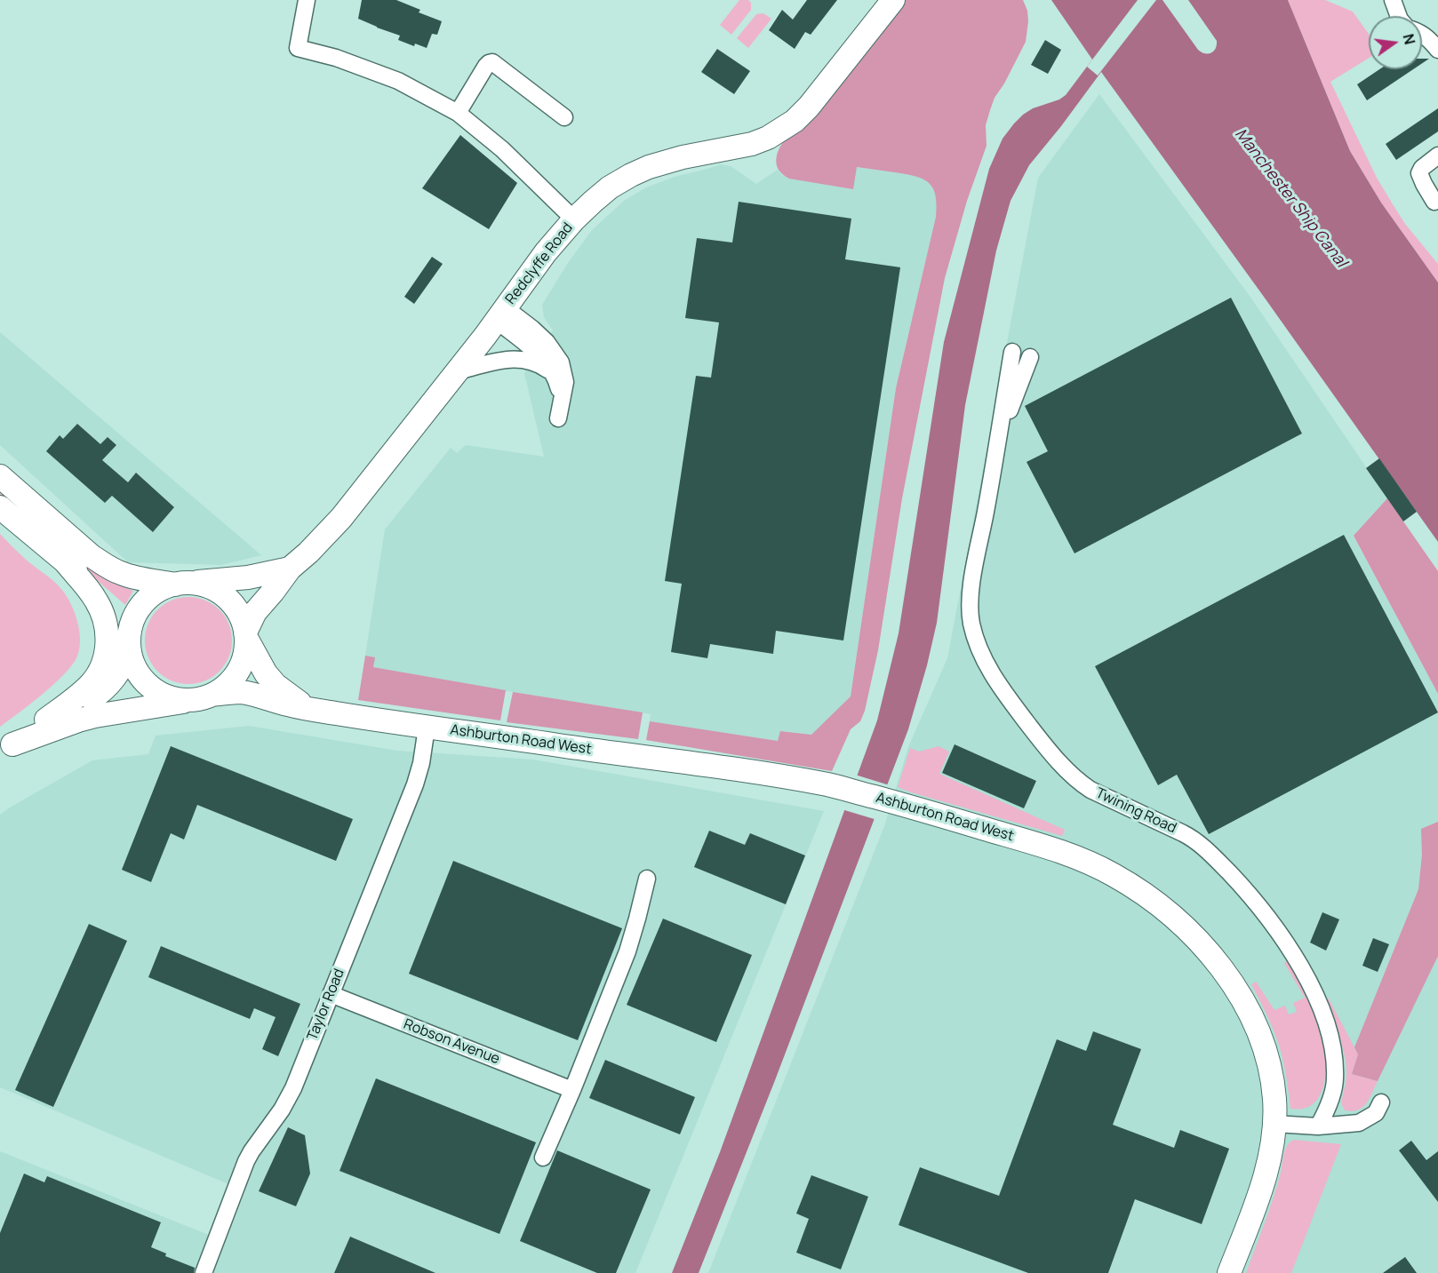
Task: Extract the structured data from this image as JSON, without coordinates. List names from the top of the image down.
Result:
{
  "streets": {
    "main road": ["Redclyffe Road", "Ashburton Road West"],
    "street": ["Twining Road", "Taylor Road", "Robson Avenue"]
  },
  "crossings": [
    ["Redclyffe Road", "Ashburton Road West"],
    ["Ashburton Road West", "Taylor Road"],
    ["Taylor Road", "Robson Avenue"]
  ],
  "water": ["Manchester Ship Canal"],
  "north": "right"
}
